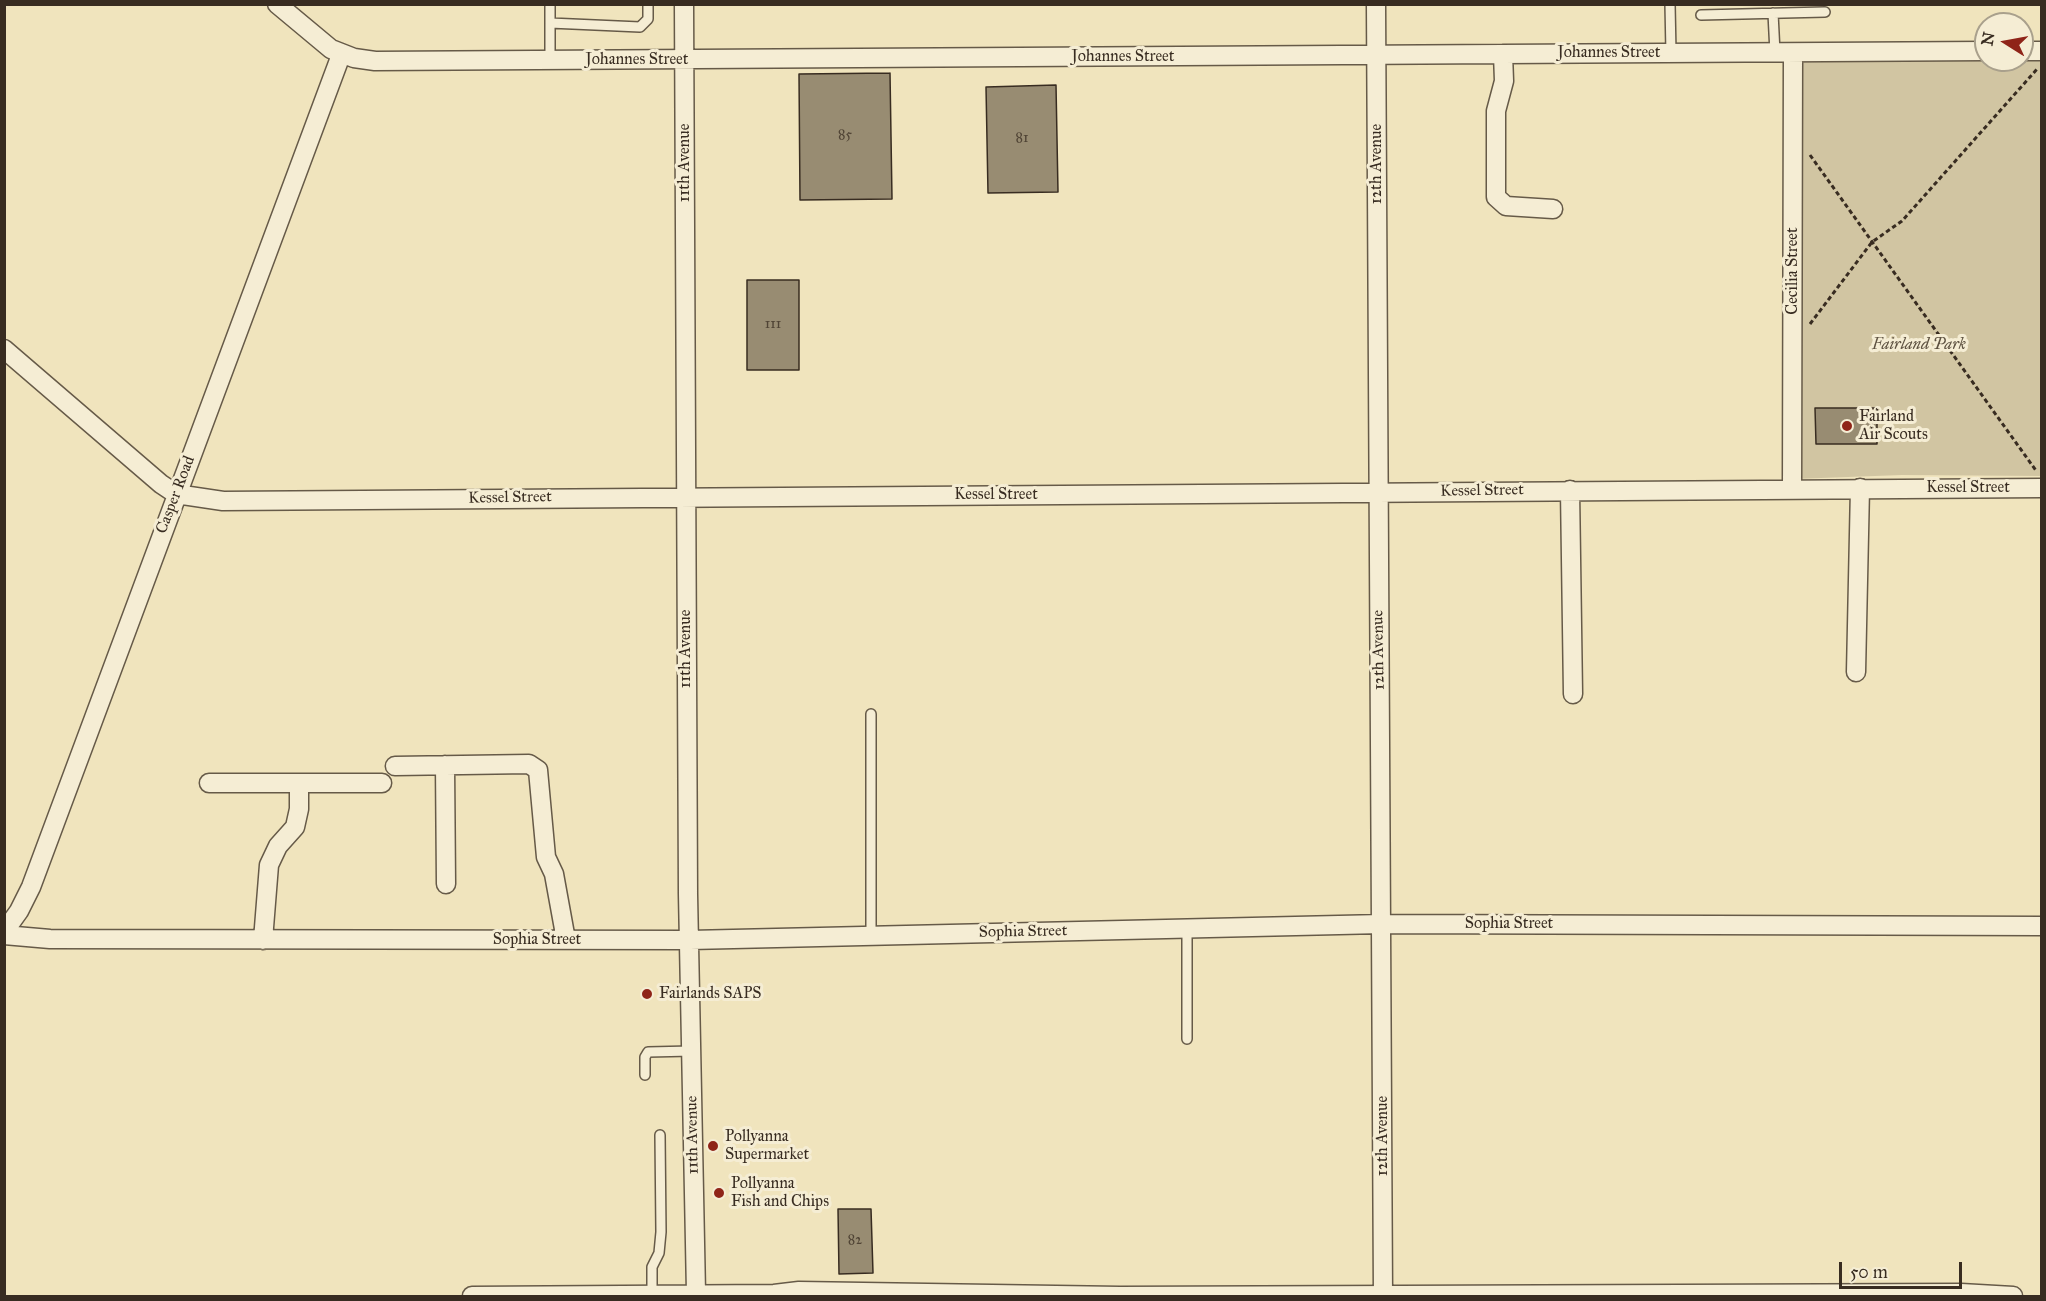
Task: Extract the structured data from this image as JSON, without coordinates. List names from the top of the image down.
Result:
{
  "streets": {
    "street": [
      "Johannes Street",
      "11th Avenue",
      "12th Avenue",
      "Cecilia Street",
      "Kessel Street",
      "Casper Road",
      "Sophia Street"
    ]
  },
  "crossings": [
    ["Johannes Street", "11th Avenue"],
    ["Johannes Street", "12th Avenue"],
    ["Johannes Street", "Cecilia Street"],
    ["Johannes Street", "Casper Road"],
    ["11th Avenue", "Kessel Street"],
    ["11th Avenue", "Sophia Street"],
    ["12th Avenue", "Kessel Street"],
    ["12th Avenue", "Sophia Street"],
    ["Cecilia Street", "Kessel Street"],
    ["Kessel Street", "Casper Road"],
    ["Casper Road", "Sophia Street"]
  ],
  "parks": ["Fairland Park"],
  "places": [
    "Fairland Air Scouts",
    "Fairlands SAPS",
    "Pollyanna Supermarket",
    "Pollyanna Fish and Chips"
  ],
  "house_numbers": [
    "85",
    "81",
    "111",
    "82"
  ],
  "scale_bar": "50 m",
  "north": "left"
}
